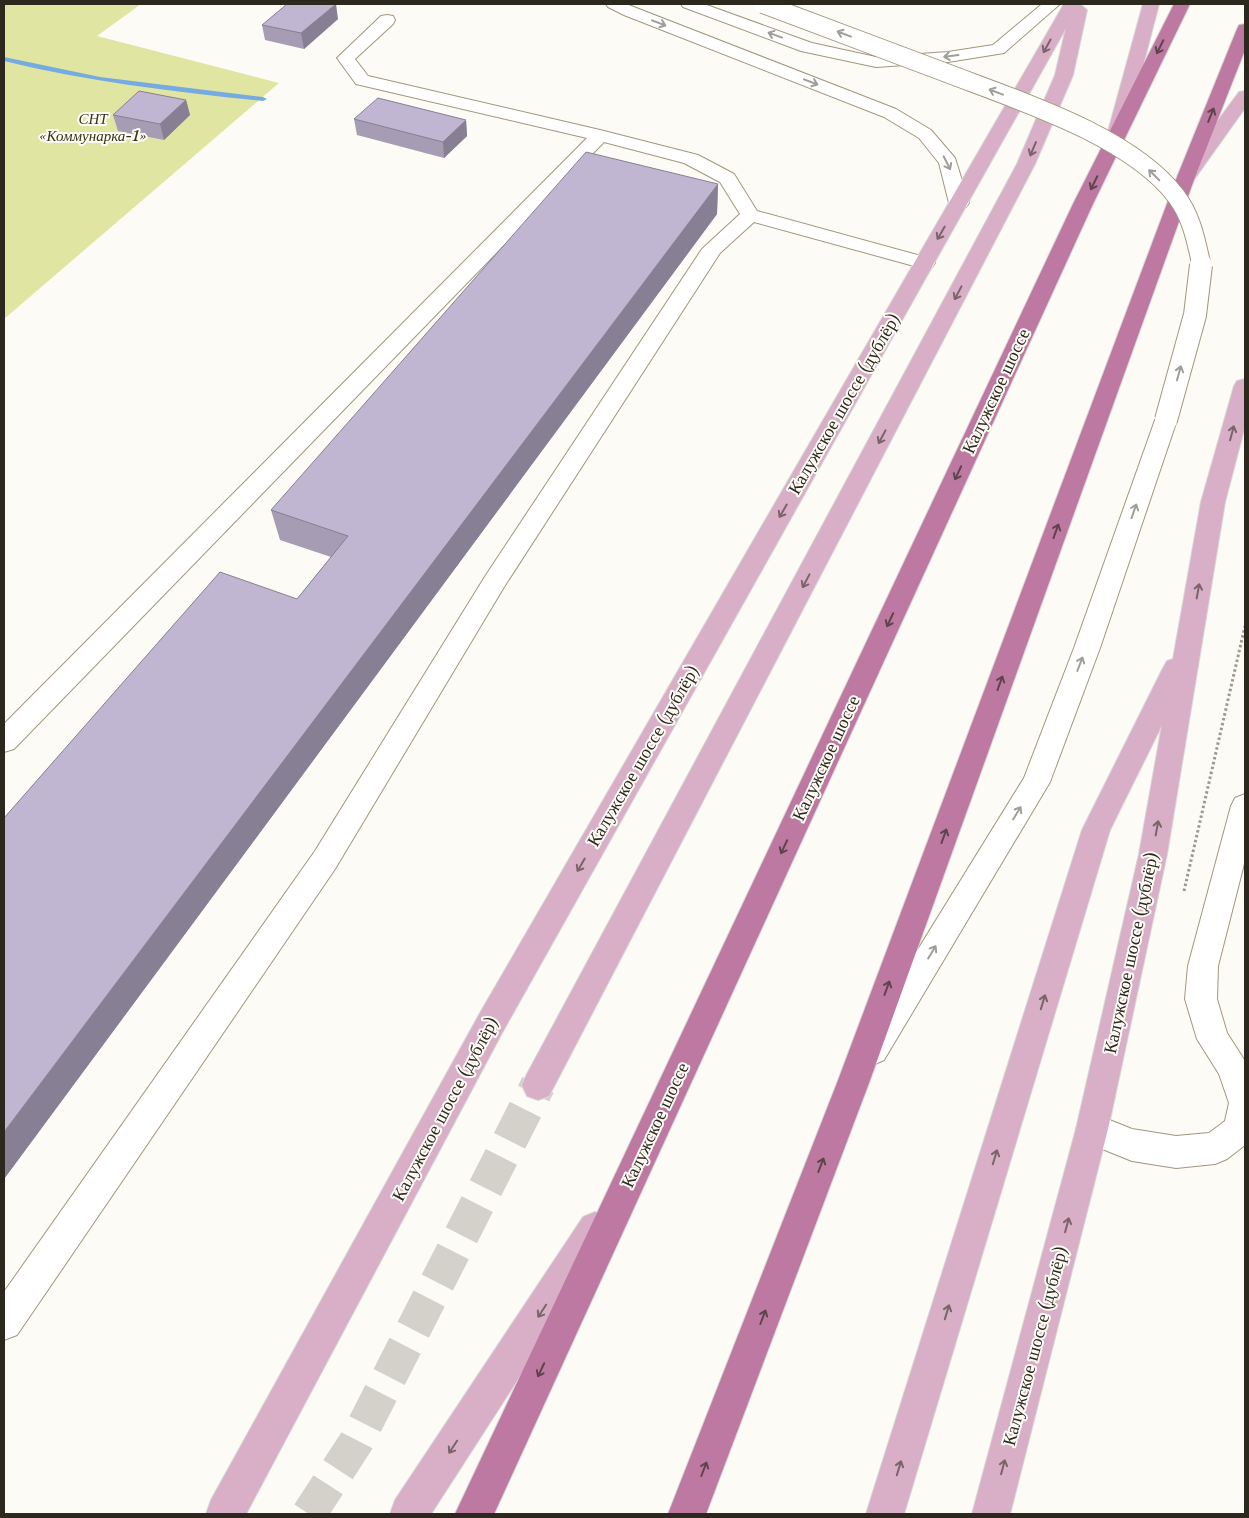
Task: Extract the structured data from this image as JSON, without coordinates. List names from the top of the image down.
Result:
{
  "streets": {
    "highway": ["Калужское шоссе"],
    "main road": ["Калужское шоссе (дублёр)"]
  },
  "parks": ["СНТ «Коммунарка-1»"]
}
